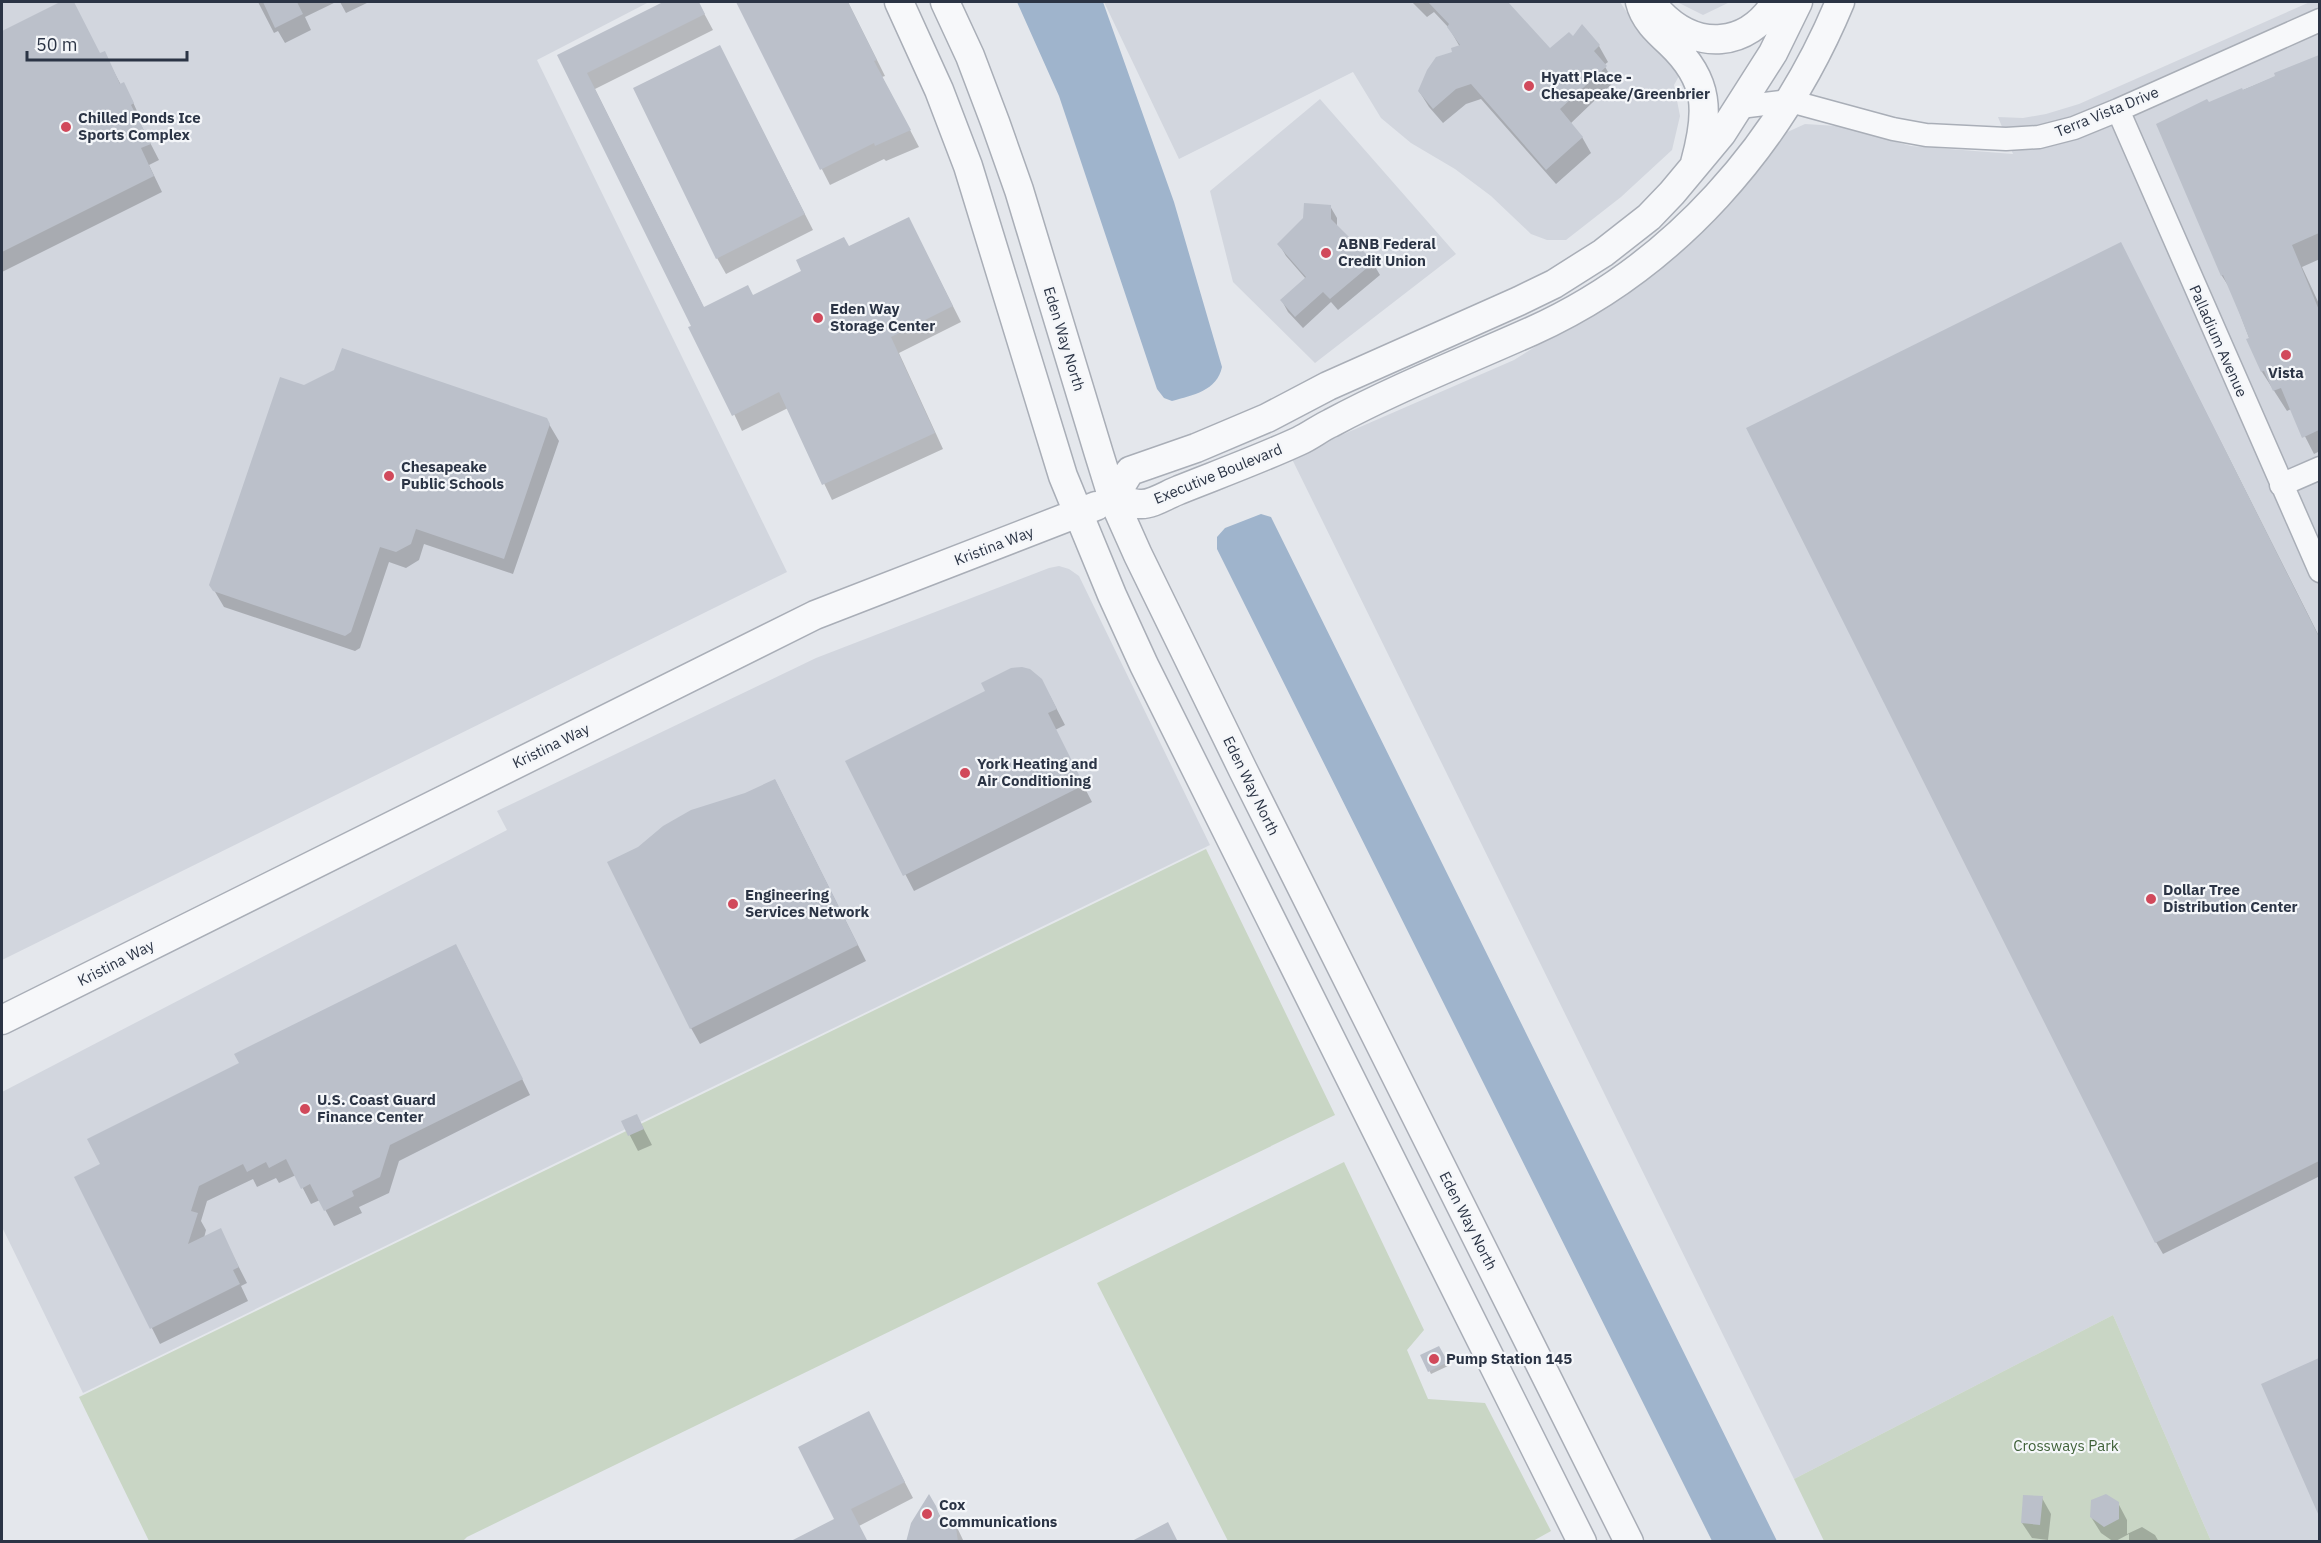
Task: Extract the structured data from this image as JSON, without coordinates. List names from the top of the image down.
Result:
{
  "streets": {
    "street": [
      "Terra Vista Drive",
      "Eden Way North",
      "Palladium Avenue",
      "Executive Boulevard",
      "Kristina Way"
    ]
  },
  "crossings": [
    ["Terra Vista Drive", "Palladium Avenue"],
    ["Terra Vista Drive", "Executive Boulevard"],
    ["Eden Way North", "Executive Boulevard"],
    ["Eden Way North", "Kristina Way"],
    ["Executive Boulevard", "Kristina Way"]
  ],
  "parks": ["Crossways Park"],
  "places": [
    "Hyatt Place - Chesapeake/Greenbrier",
    "Chilled Ponds Ice Sports Complex",
    "ABNB Federal Credit Union",
    "Eden Way Storage Center",
    "Vista",
    "Chesapeake Public Schools",
    "York Heating and Air Conditioning",
    "Dollar Tree Distribution Center",
    "Engineering Services Network",
    "U.S. Coast Guard Finance Center",
    "Pump Station 145",
    "Cox Communications"
  ],
  "scale_bar": "50 m"
}
